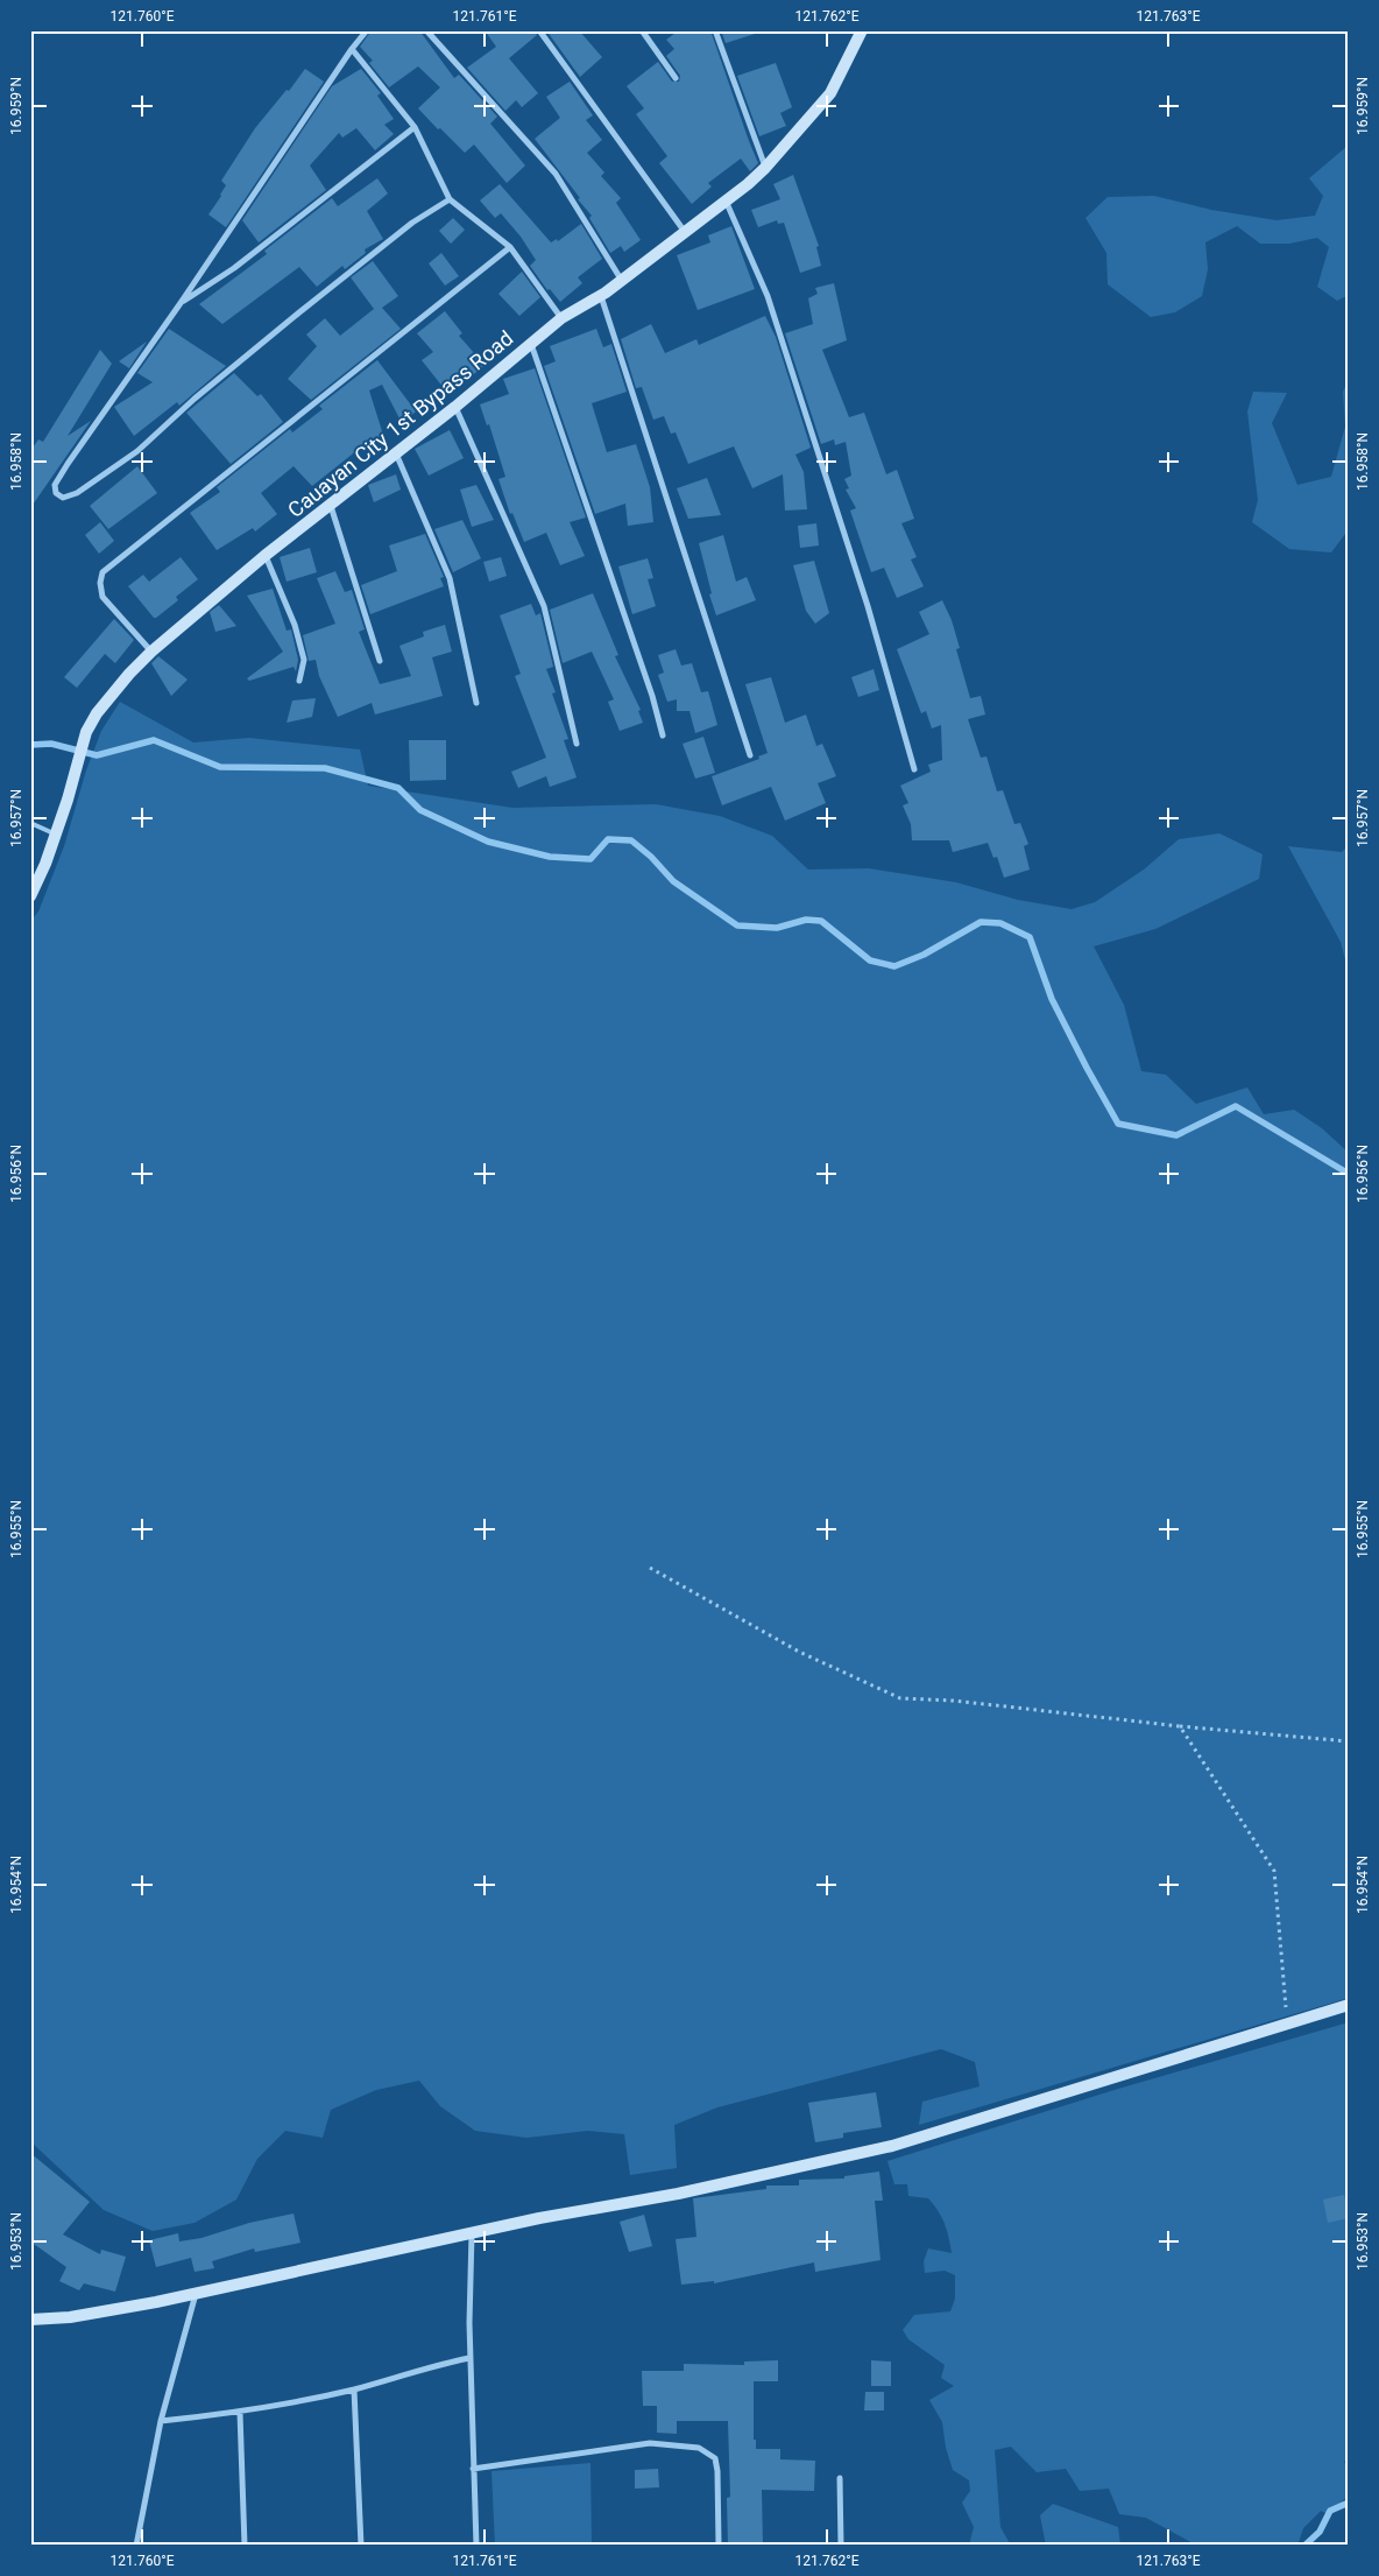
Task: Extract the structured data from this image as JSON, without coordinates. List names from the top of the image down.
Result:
{
  "streets": {
    "street": ["Cauayan City 1st Bypass Road"]
  },
  "coordinates": [
    "121.760°E",
    "121.761°E",
    "121.762°E",
    "121.763°E",
    "16.959°N",
    "16.958°N",
    "16.957°N",
    "16.956°N",
    "16.955°N",
    "16.954°N",
    "16.953°N"
  ]
}
